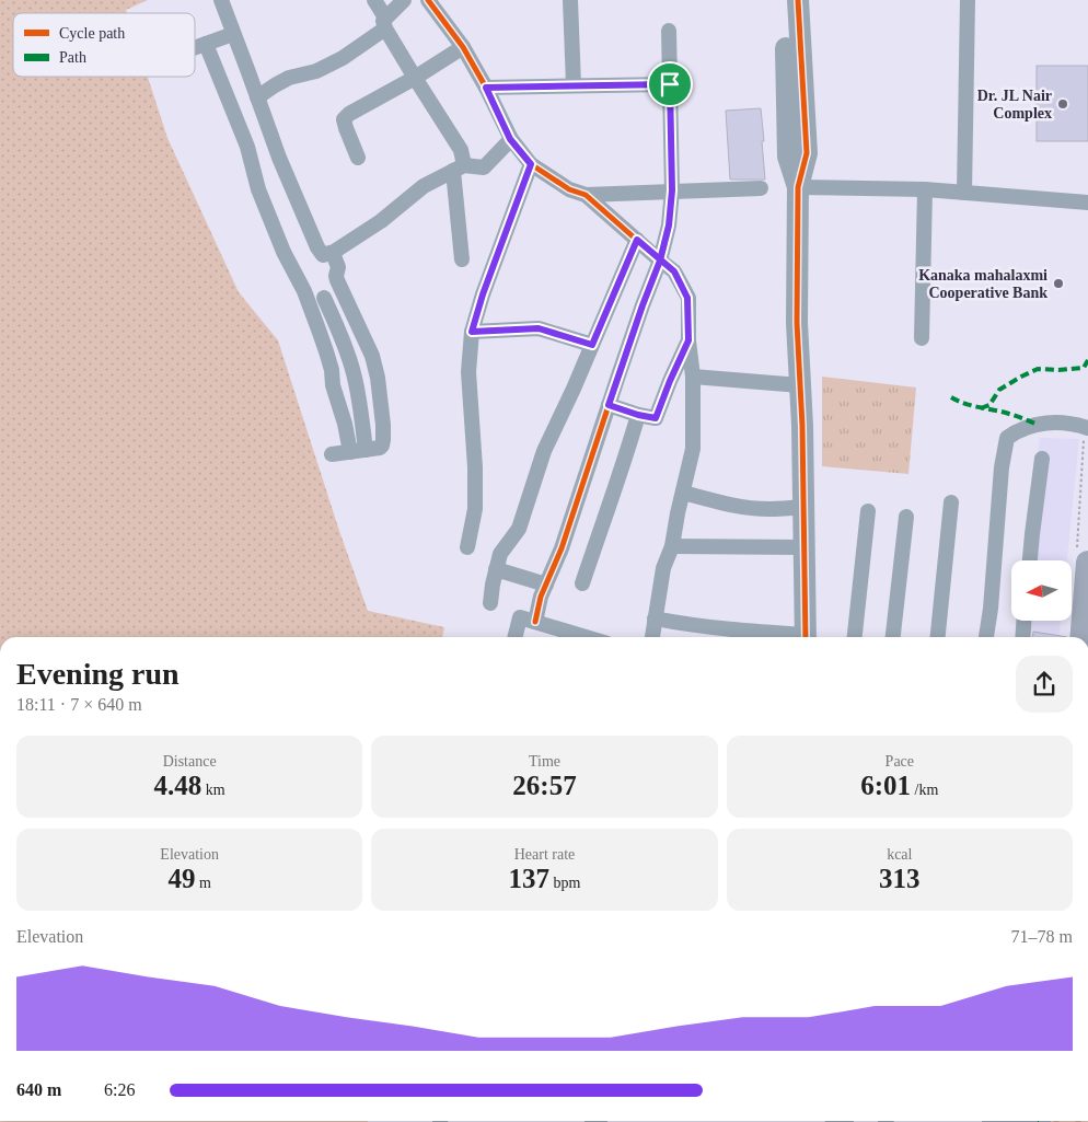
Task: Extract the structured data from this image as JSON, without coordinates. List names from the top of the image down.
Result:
{
  "places": ["Dr. JL Nair Complex", "Kanaka mahalaxmi Cooperative Bank"],
  "legend": ["Cycle path", "Path"],
  "north": "left",
  "page": {
    "heading": ["Evening run", "18:11 · 7 × 640 m"],
    "stats": [
      ["Distance", "4.48 km"],
      ["Time", "26:57"],
      ["Pace", "6:01 /km"],
      ["Elevation", "49 m"],
      ["Heart rate", "137 bpm"],
      ["kcal", "313"]
    ],
    "chart": ["Elevation", "71–78 m"],
    "list": [
      {
        "name": "640 m",
        "note": "6:26"
      }
    ]
  }
}
